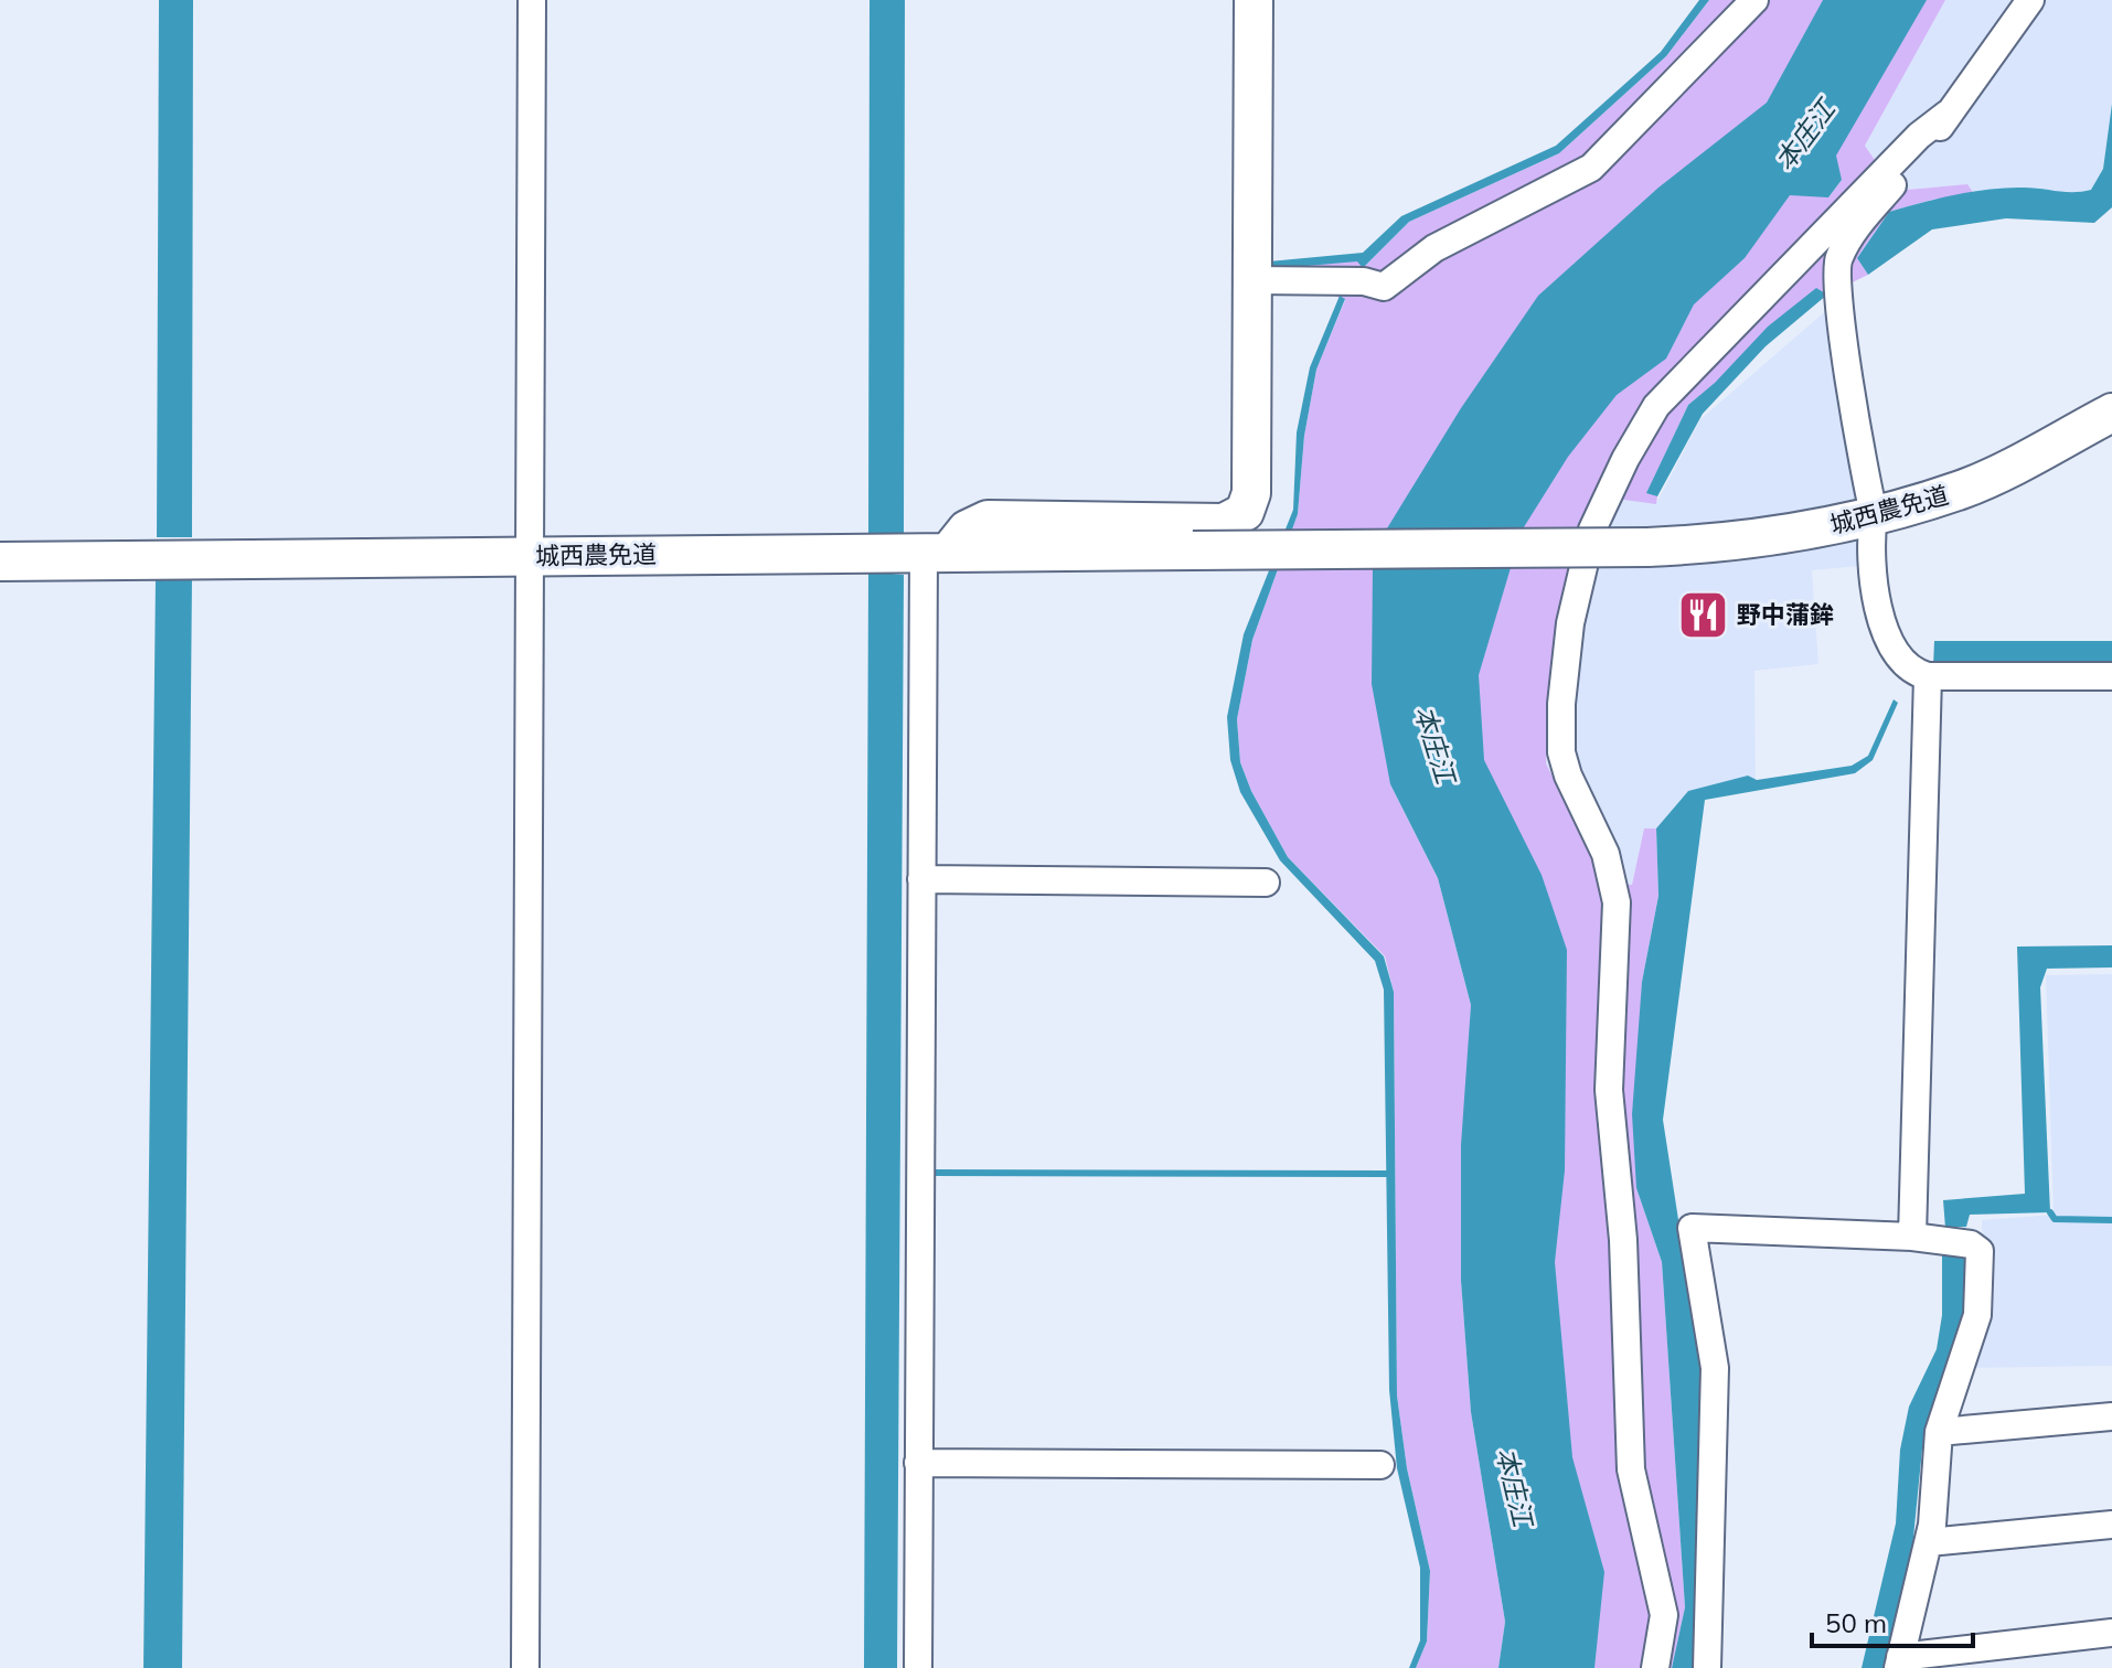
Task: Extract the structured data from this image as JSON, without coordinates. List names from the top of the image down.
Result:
{
  "streets": {
    "street": ["城西農免道"]
  },
  "water": ["本庄江"],
  "places": {
    "restaurant": ["野中蒲鉾"]
  },
  "scale_bar": "50 m"
}
